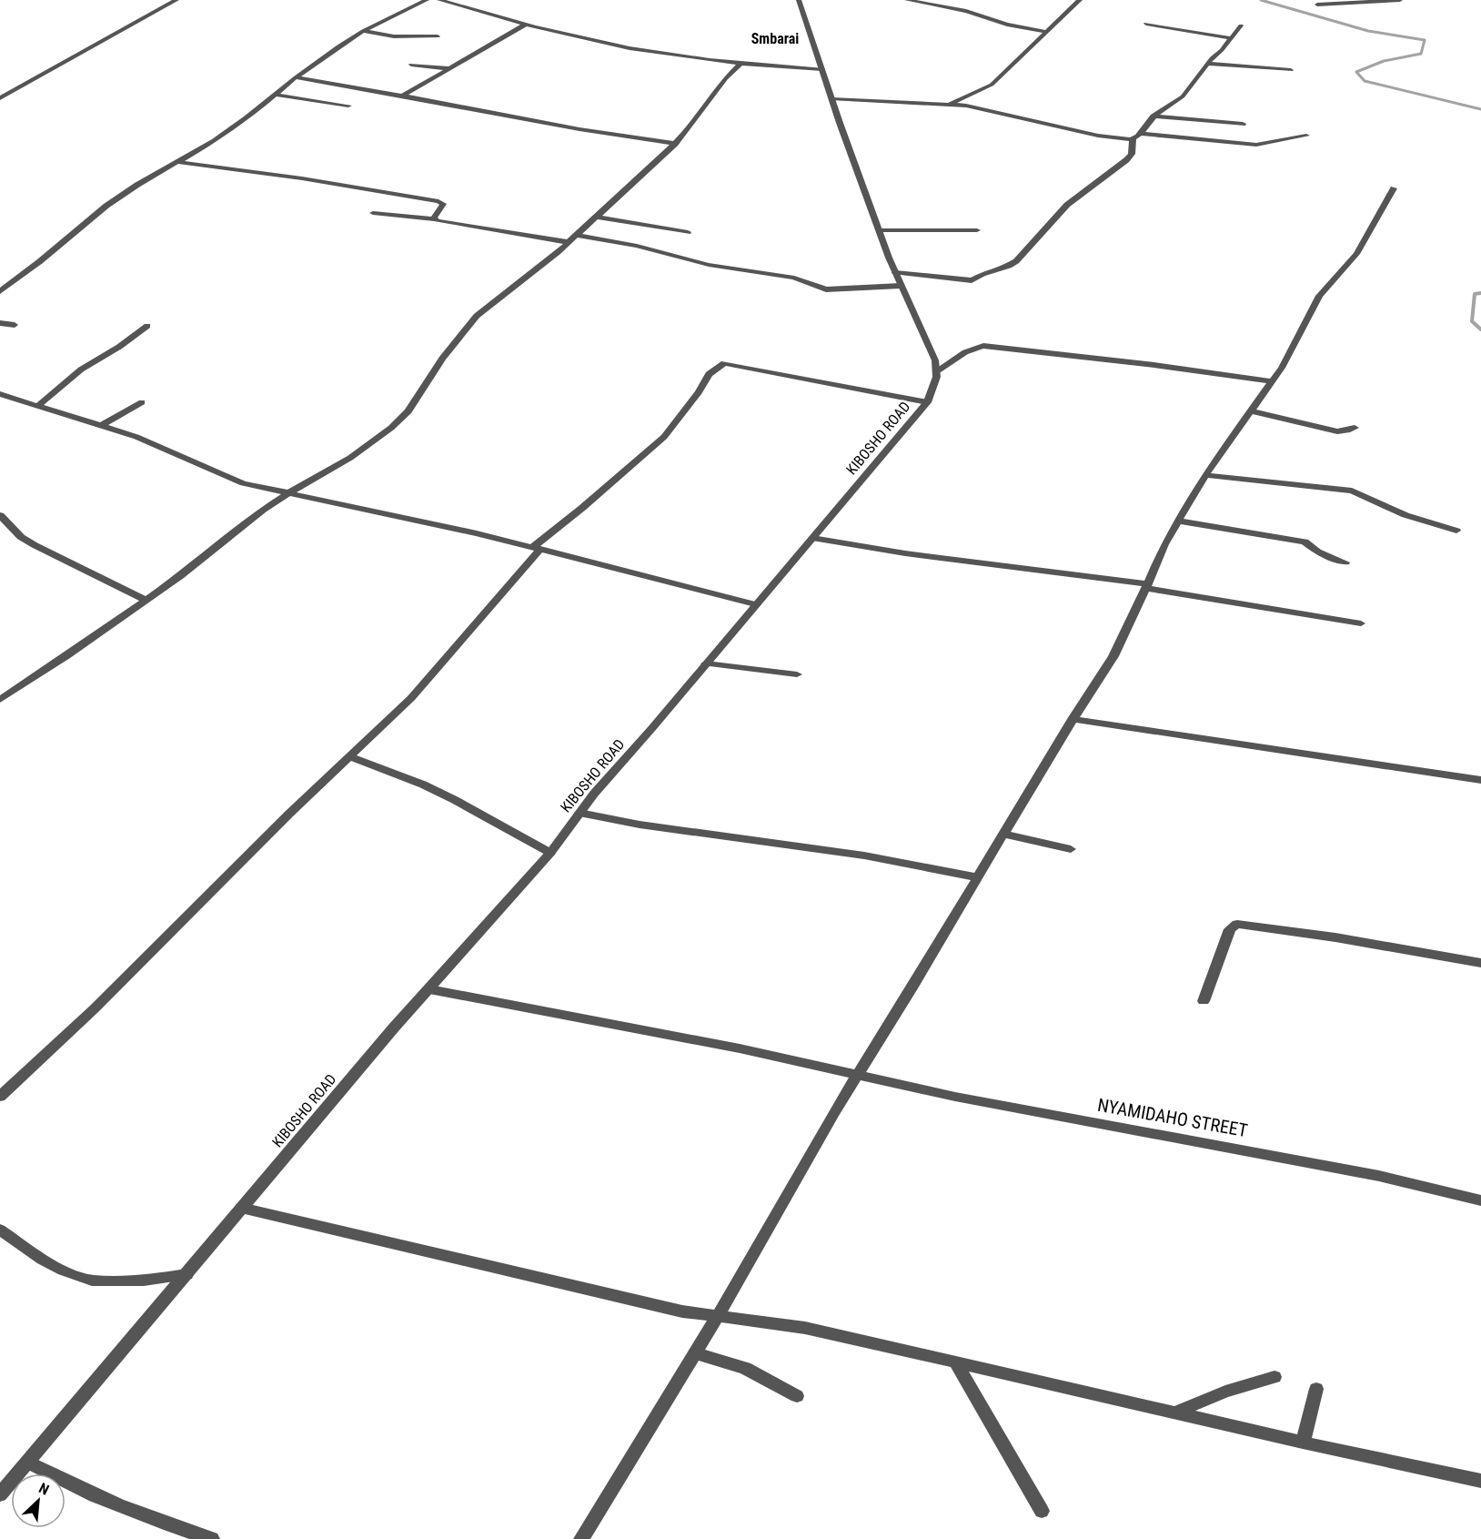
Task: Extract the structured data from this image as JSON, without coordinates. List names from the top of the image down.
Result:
{
  "streets": {
    "street": ["KIBOSHO ROAD", "NYAMIDAHO STREET"]
  },
  "crossings": [
    ["KIBOSHO ROAD", "NYAMIDAHO STREET"]
  ],
  "districts": ["Smbarai"],
  "north": "top right"
}
